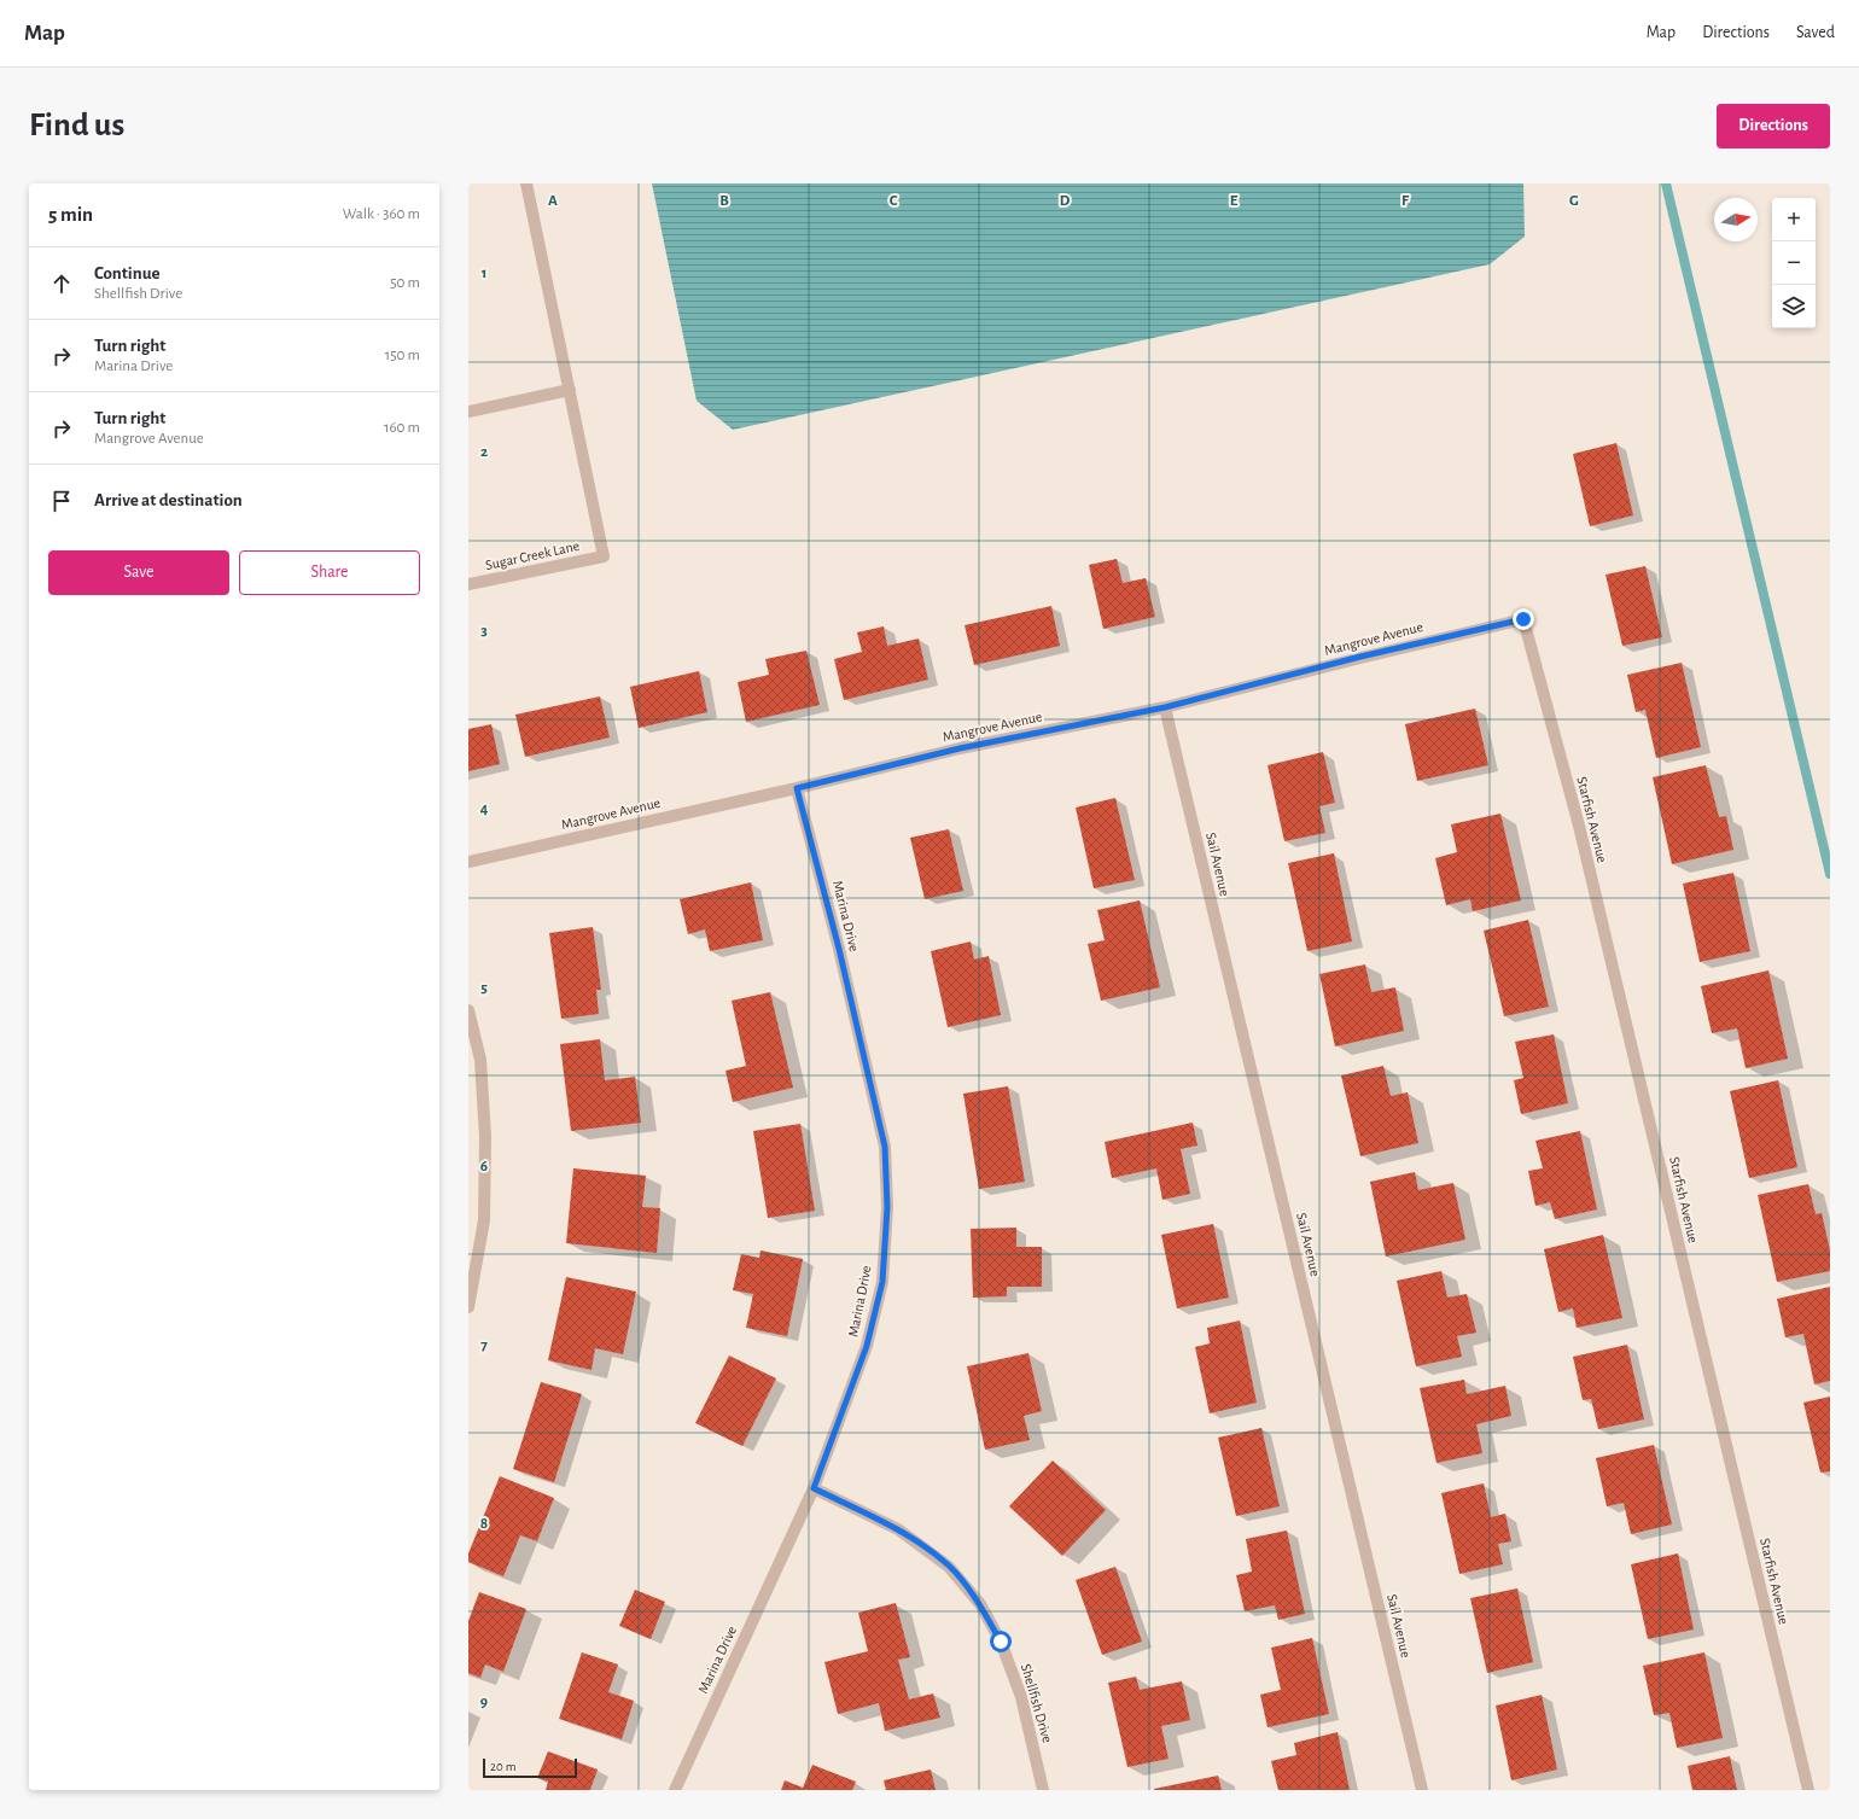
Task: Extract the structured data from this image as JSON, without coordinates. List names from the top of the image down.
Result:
{
  "streets": {
    "street": [
      "Sugar Creek Lane",
      "Mangrove Avenue",
      "Starfish Avenue",
      "Sail Avenue",
      "Marina Drive",
      "Shellfish Drive"
    ]
  },
  "crossings": [
    ["Mangrove Avenue", "Starfish Avenue"],
    ["Mangrove Avenue", "Sail Avenue"],
    ["Mangrove Avenue", "Marina Drive"],
    ["Marina Drive", "Shellfish Drive"]
  ],
  "scale_bar": "20 m",
  "north": "right",
  "page": {
    "header": "Map",
    "nav": ["Map", "Directions", "Saved"],
    "buttons": [
      "Directions",
      ["Save", "Share"]
    ],
    "title": "Find us",
    "heading": ["5 min", "Walk · 360 m"],
    "map_buttons": ["+", "−"],
    "list": [
      ["Continue", "Shellfish Drive", "50 m"],
      ["Turn right", "Marina Drive", "150 m"],
      ["Turn right", "Mangrove Avenue", "160 m"],
      "Arrive at destination"
    ],
    "scale": "20 m"
  },
  "grid": {
    "columns": [
      "A",
      "B",
      "C",
      "D",
      "E",
      "F",
      "G"
    ],
    "rows": [
      "1",
      "2",
      "3",
      "4",
      "5",
      "6",
      "7",
      "8",
      "9"
    ]
  }
}
